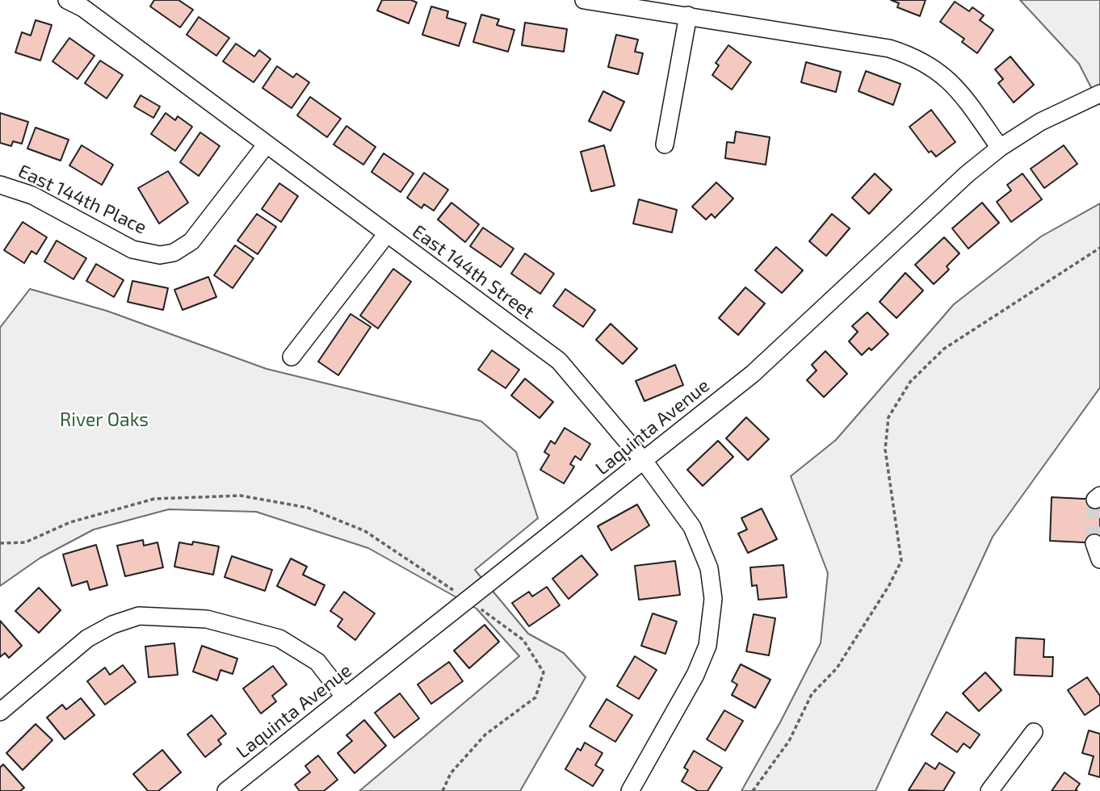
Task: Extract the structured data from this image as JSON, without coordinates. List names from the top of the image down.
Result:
{
  "streets": {
    "street": ["East 144th Place", "East 144th Street", "Laquinta Avenue"]
  },
  "crossings": [
    ["East 144th Place", "East 144th Street"],
    ["East 144th Street", "Laquinta Avenue"]
  ],
  "parks": ["River Oaks"]
}
